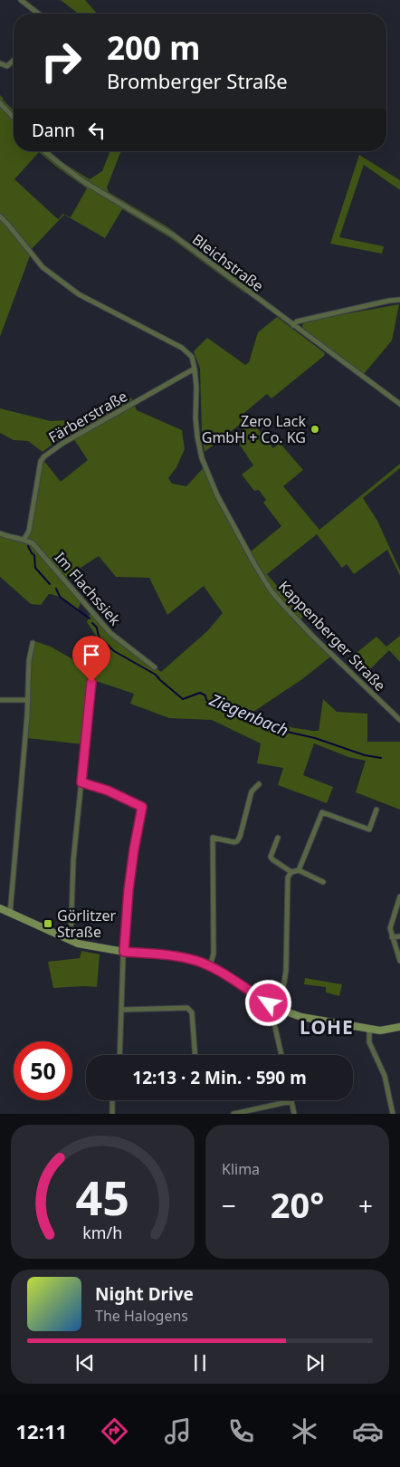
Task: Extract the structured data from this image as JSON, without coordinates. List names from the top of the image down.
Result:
{
  "streets": {
    "street": [
      "Bleichstraße",
      "Färberstraße",
      "Im Flachssiek",
      "Kappenberger Straße"
    ]
  },
  "crossings": [
    ["Färberstraße", "Im Flachssiek"],
    ["Färberstraße", "Kappenberger Straße"]
  ],
  "districts": ["LOHE"],
  "water": ["Ziegenbach"],
  "places": {
    "other": ["Zero Lack GmbH + Co. KG"],
    "transit": ["Görlitzer Straße"]
  },
  "page": {
    "turn": ["200 m", "Bromberger Straße"],
    "then": "Dann",
    "limit": "50",
    "trip": "12:13 · 2 Min. · 590 m",
    "tile": "Klima",
    "heat": ["−", "20°", "+"],
    "song": ["Night Drive", "The Halogens"],
    "tabs": "12:11",
    "gauge": ["45", "km/h"]
  }
}
